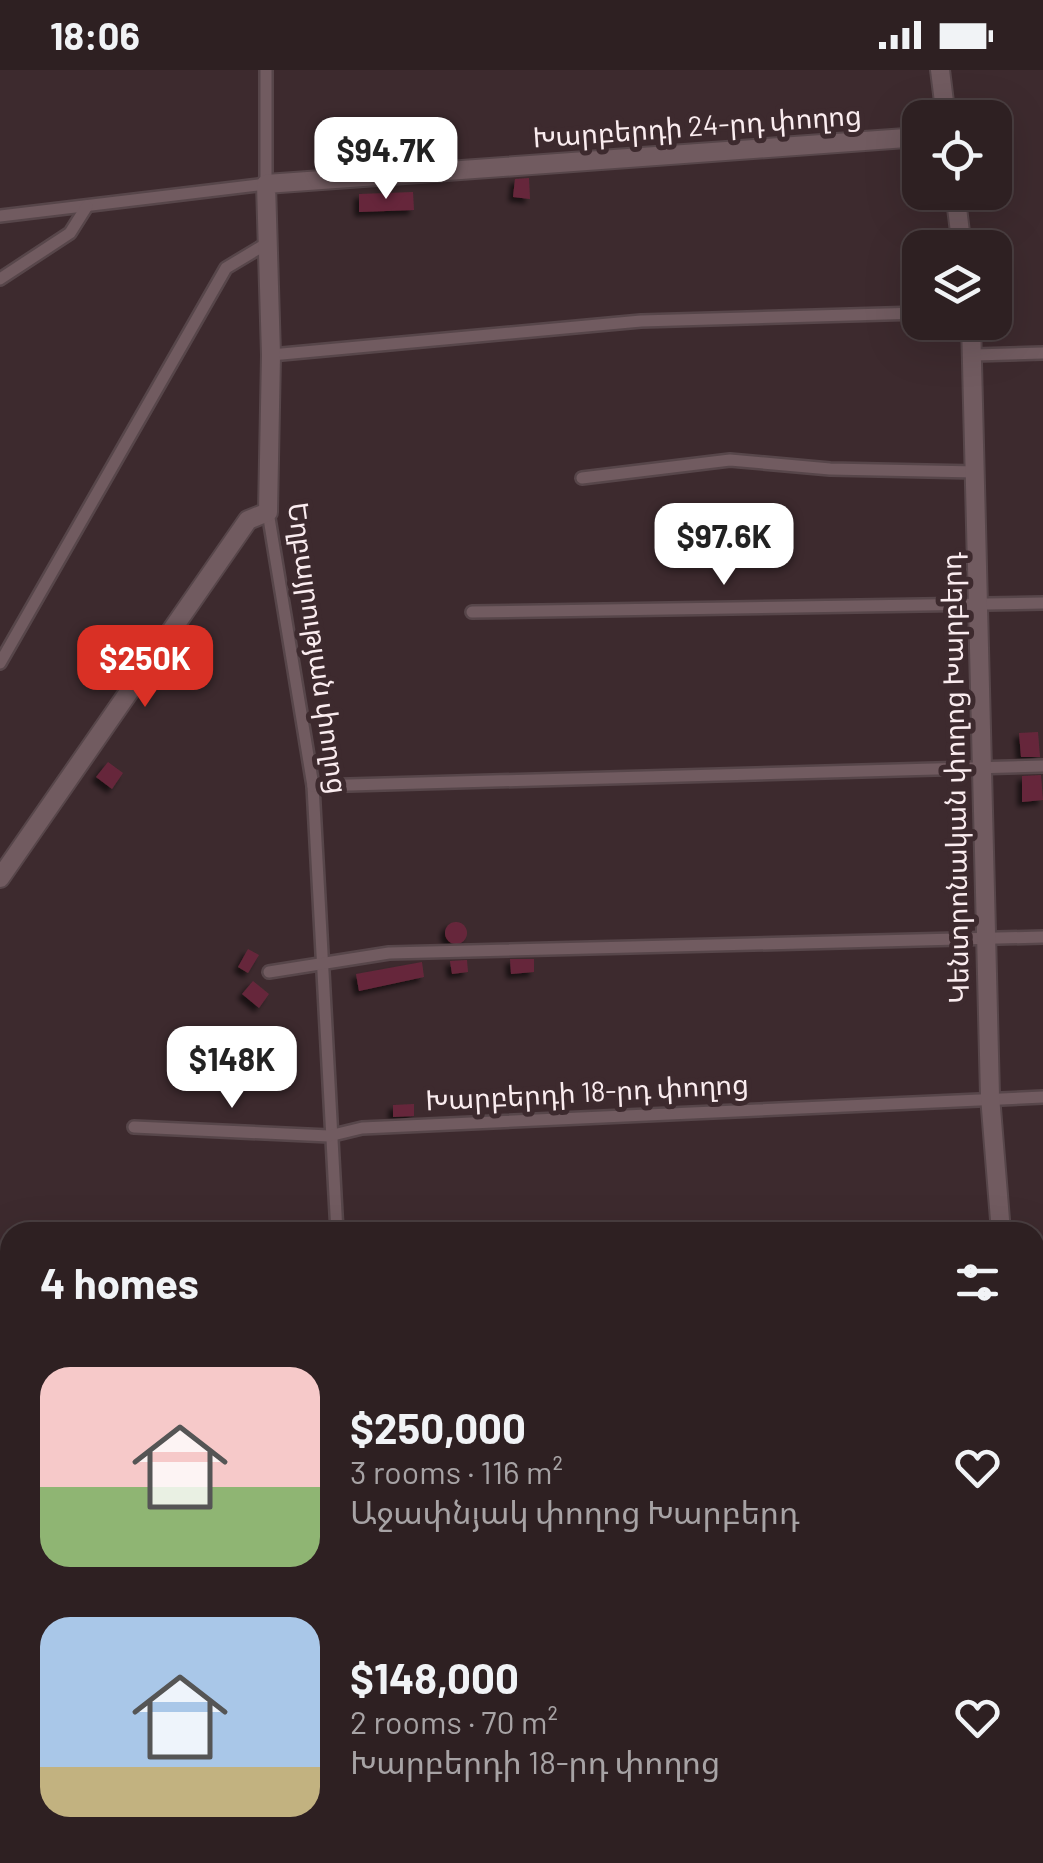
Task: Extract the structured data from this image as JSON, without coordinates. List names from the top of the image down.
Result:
{
  "streets": {
    "street": [
      "Խարբերդի 24-րդ փողոց",
      "Եղբայրության փողոց",
      "Կենտրոնական փողոց Խարբերդ",
      "Խարբերդի 18-րդ փողոց"
    ]
  },
  "crossings": [
    ["Խարբերդի 24-րդ փողոց", "Եղբայրության փողոց"],
    ["Եղբայրության փողոց", "Խարբերդի 18-րդ փողոց"],
    ["Կենտրոնական փողոց Խարբերդ", "Խարբերդի 18-րդ փողոց"]
  ],
  "page": {
    "status": "18:06",
    "price": [
      "$94.7K",
      "$97.6K",
      "$250K",
      "$148K"
    ],
    "heading": "4 homes",
    "list": [
      {
        "name": "$250,000",
        "note": "3 rooms · 116 m² · Աջափնյակ փողոց Խարբերդ"
      },
      {
        "name": "$148,000",
        "note": "2 rooms · 70 m² · Խարբերդի 18-րդ փողոց"
      }
    ]
  }
}
